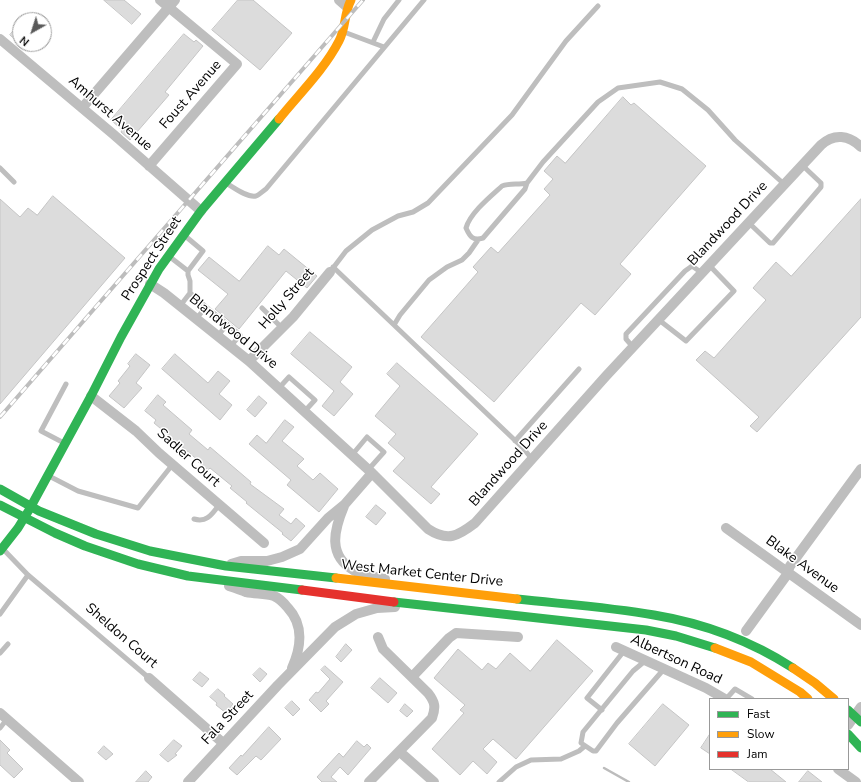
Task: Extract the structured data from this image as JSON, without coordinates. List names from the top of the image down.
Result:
{
  "streets": {
    "main road": ["Prospect Street", "West Market Center Drive"],
    "street": [
      "Foust Avenue",
      "Amhurst Avenue",
      "Blandwood Drive",
      "Holly Street",
      "Sadler Court",
      "Blake Avenue",
      "Sheldon Court",
      "Albertson Road",
      "Fala Street"
    ]
  },
  "crossings": [
    ["Foust Avenue", "Amhurst Avenue"],
    ["Amhurst Avenue", "Prospect Street"],
    ["Blandwood Drive", "Prospect Street"],
    ["Blandwood Drive", "Holly Street"],
    ["Prospect Street", "Sadler Court"],
    ["Prospect Street", "Sheldon Court"],
    ["Sheldon Court", "Fala Street"]
  ],
  "legend": ["Fast", "Slow", "Jam"],
  "north": "bottom left"
}
